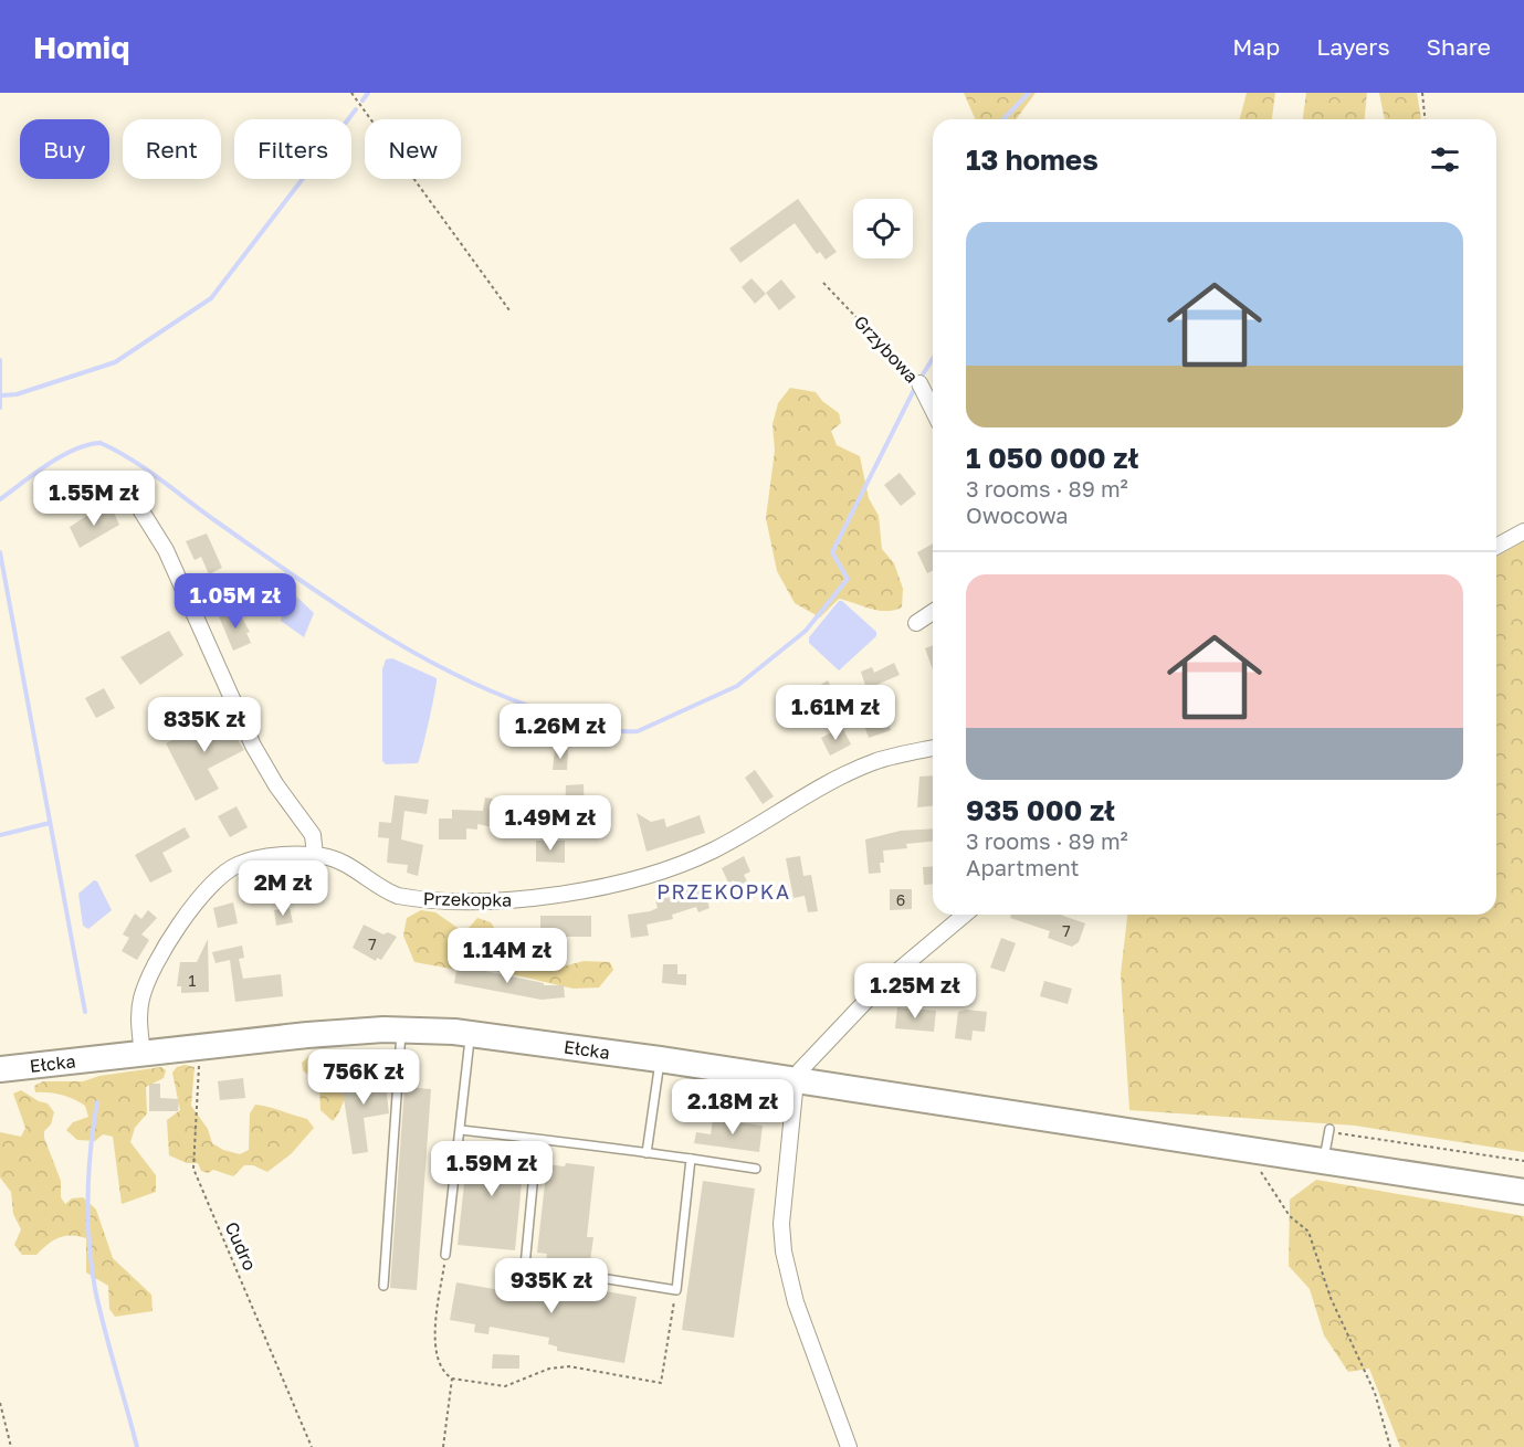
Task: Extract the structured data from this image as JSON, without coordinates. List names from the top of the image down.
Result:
{
  "streets": {
    "main road": ["Ełcka"],
    "street": ["Grzybowa", "Przekopka"],
    "path": ["Cudro"]
  },
  "crossings": [
    ["Przekopka", "Ełcka"],
    ["Ełcka", "Cudro"]
  ],
  "districts": ["PRZEKOPKA"],
  "house_numbers": [
    "6",
    "7",
    "7",
    "1"
  ],
  "page": {
    "header": "Homiq",
    "nav": ["Map", "Layers", "Share"],
    "chip": [
      "Buy",
      "Rent",
      "Filters",
      "New"
    ],
    "heading": "13 homes",
    "list": [
      {
        "name": "1 050 000 zł",
        "note": "3 rooms · 89 m² · Owocowa"
      },
      {
        "name": "935 000 zł",
        "note": "3 rooms · 89 m² · Apartment"
      }
    ],
    "price": [
      "1.55M zł",
      "1.05M zł",
      "1.61M zł",
      "835K zł",
      "1.26M zł",
      "1.49M zł",
      "2M zł",
      "1.14M zł",
      "1.25M zł",
      "756K zł",
      "2.18M zł",
      "1.59M zł",
      "935K zł"
    ]
  }
}
